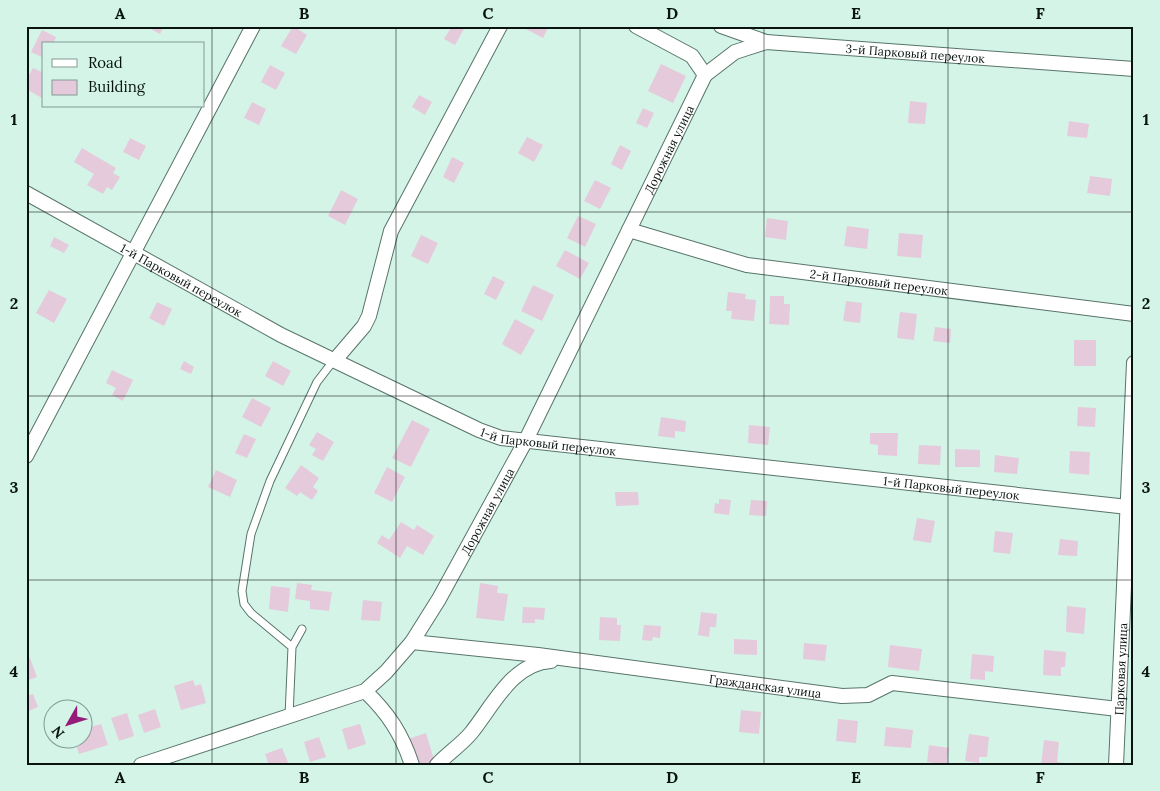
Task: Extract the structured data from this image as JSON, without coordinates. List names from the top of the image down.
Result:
{
  "streets": {
    "street": [
      "3-й Парковый переулок",
      "Дорожная улица",
      "1-й Парковый переулок",
      "2-й Парковый переулок",
      "Парковая улица",
      "Гражданская улица"
    ]
  },
  "crossings": [
    ["3-й Парковый переулок", "Дорожная улица"],
    ["Дорожная улица", "1-й Парковый переулок"],
    ["Дорожная улица", "2-й Парковый переулок"],
    ["Дорожная улица", "Гражданская улица"],
    ["1-й Парковый переулок", "Парковая улица"],
    ["Парковая улица", "Гражданская улица"]
  ],
  "legend": ["Road", "Building"],
  "north": "bottom left",
  "grid": {
    "columns": [
      "A",
      "B",
      "C",
      "D",
      "E",
      "F"
    ],
    "rows": [
      "1",
      "2",
      "3",
      "4"
    ]
  }
}
